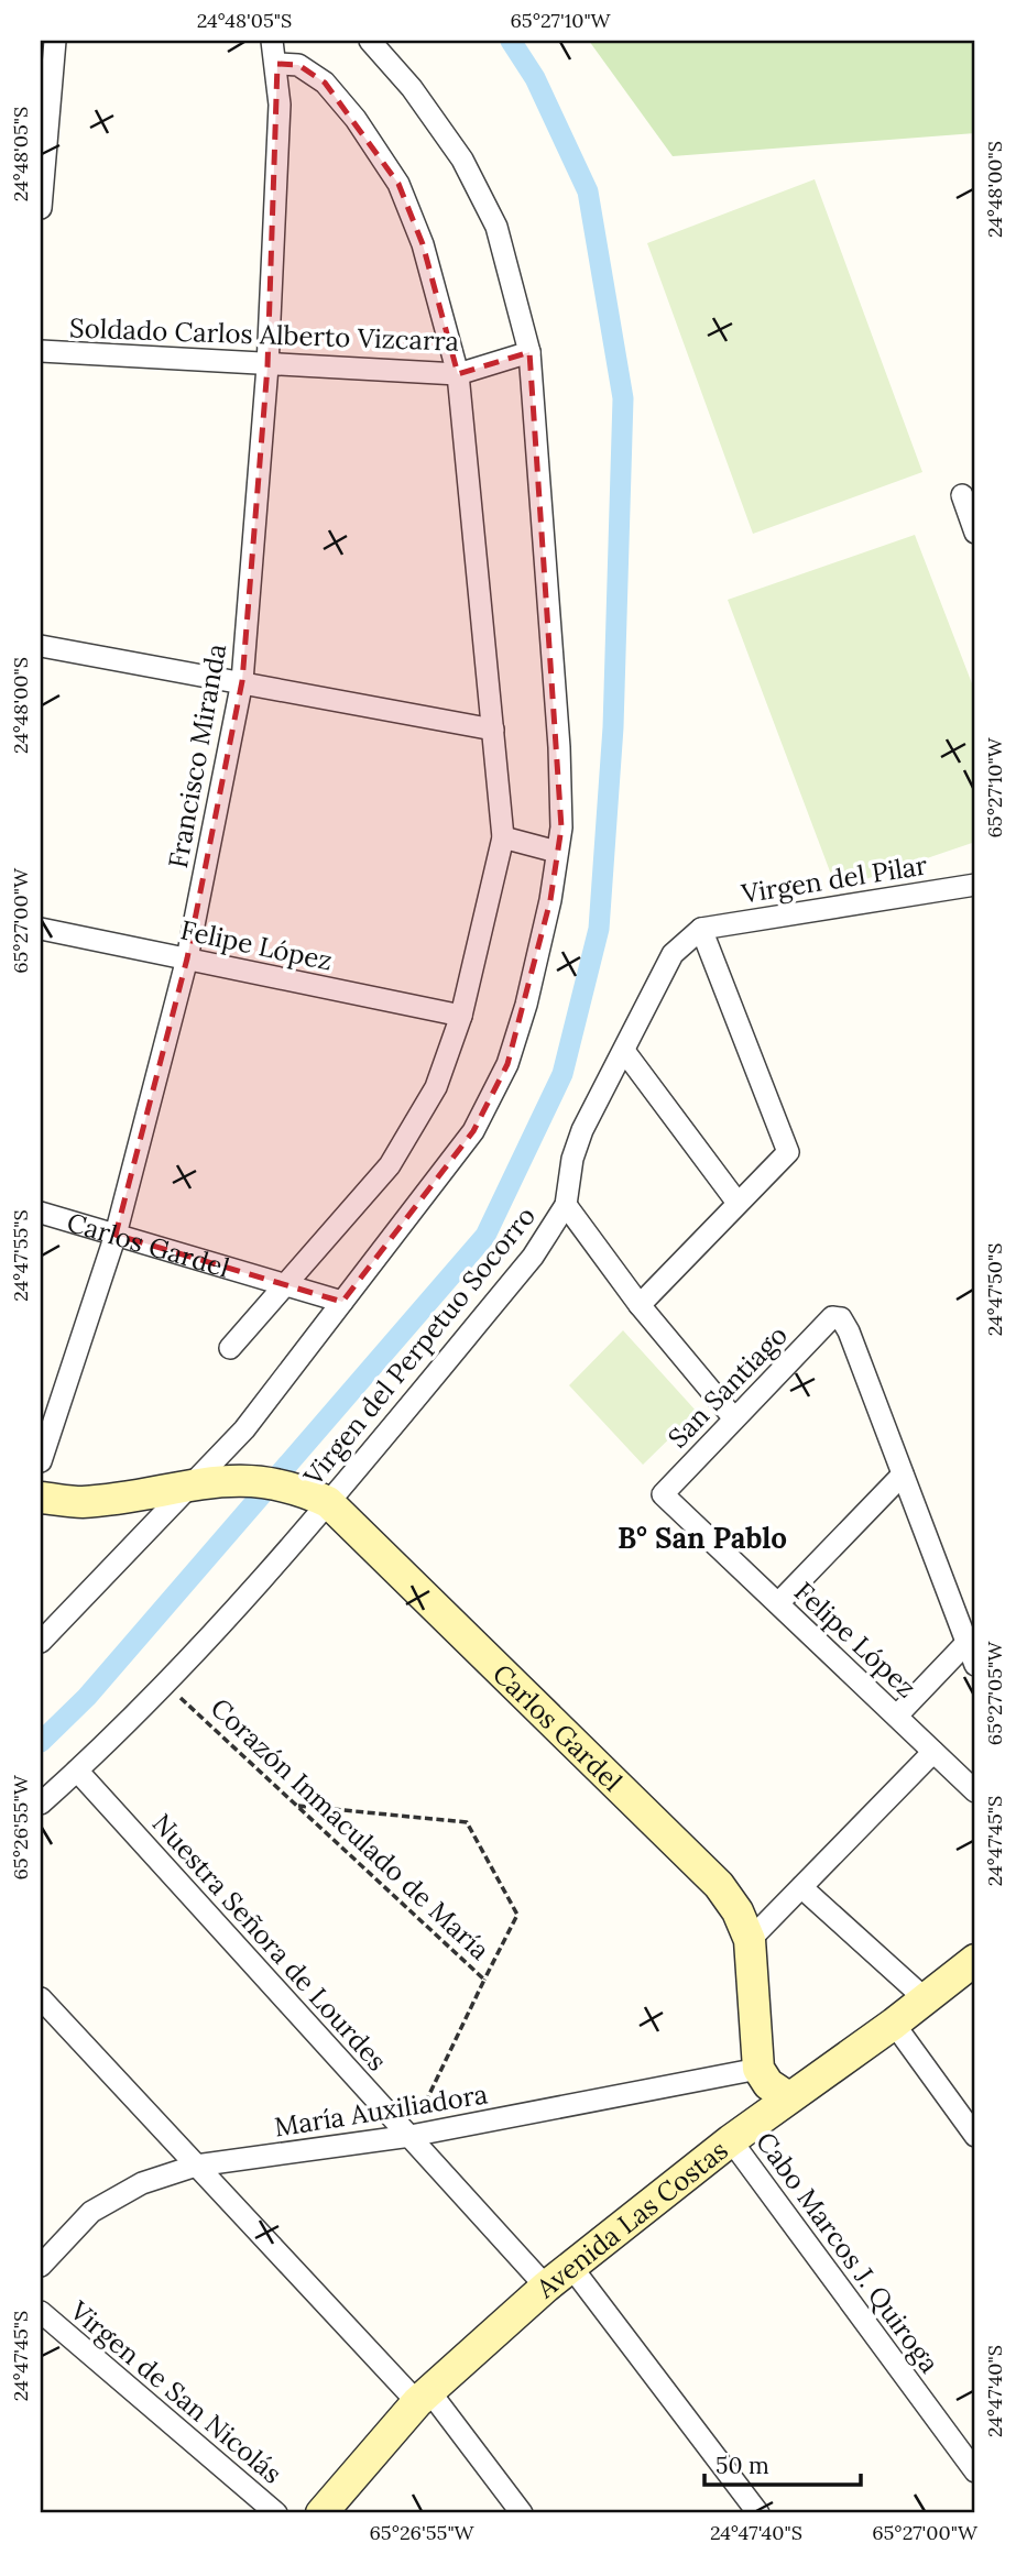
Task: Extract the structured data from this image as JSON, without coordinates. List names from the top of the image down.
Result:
{
  "streets": {
    "street": [
      "Soldado Carlos Alberto Vizcarra",
      "Francisco Miranda",
      "Virgen del Pilar",
      "Felipe López",
      "Carlos Gardel",
      "Virgen del Perpetuo Socorro",
      "San Santiago",
      "Nuestra Señora de Lourdes",
      "María Auxiliadora",
      "Avenida Las Costas",
      "Cabo Marcos J. Quiroga",
      "Virgen de San Nicolás"
    ],
    "path": ["Corazón Inmaculado de María"]
  },
  "crossings": [
    ["Soldado Carlos Alberto Vizcarra", "Francisco Miranda"],
    ["Francisco Miranda", "Felipe López"],
    ["Francisco Miranda", "Carlos Gardel"],
    ["Virgen del Pilar", "Virgen del Perpetuo Socorro"],
    ["Felipe López", "San Santiago"],
    ["Carlos Gardel", "Virgen del Perpetuo Socorro"],
    ["Carlos Gardel", "María Auxiliadora"],
    ["Virgen del Perpetuo Socorro", "Corazón Inmaculado de María"],
    ["Virgen del Perpetuo Socorro", "Nuestra Señora de Lourdes"],
    ["Corazón Inmaculado de María", "Nuestra Señora de Lourdes"],
    ["Corazón Inmaculado de María", "María Auxiliadora"],
    ["Nuestra Señora de Lourdes", "María Auxiliadora"],
    ["Nuestra Señora de Lourdes", "Avenida Las Costas"],
    ["Avenida Las Costas", "Cabo Marcos J. Quiroga"]
  ],
  "districts": ["B° San Pablo"],
  "scale_bar": "50 m",
  "coordinates": [
    "24°48'05\"S",
    "65°27'10\"W",
    "24°48'00\"S",
    "65°27'00\"W",
    "24°47'55\"S",
    "24°47'50\"S",
    "65°27'05\"W",
    "65°26'55\"W",
    "24°47'45\"S",
    "24°47'40\"S"
  ]
}
